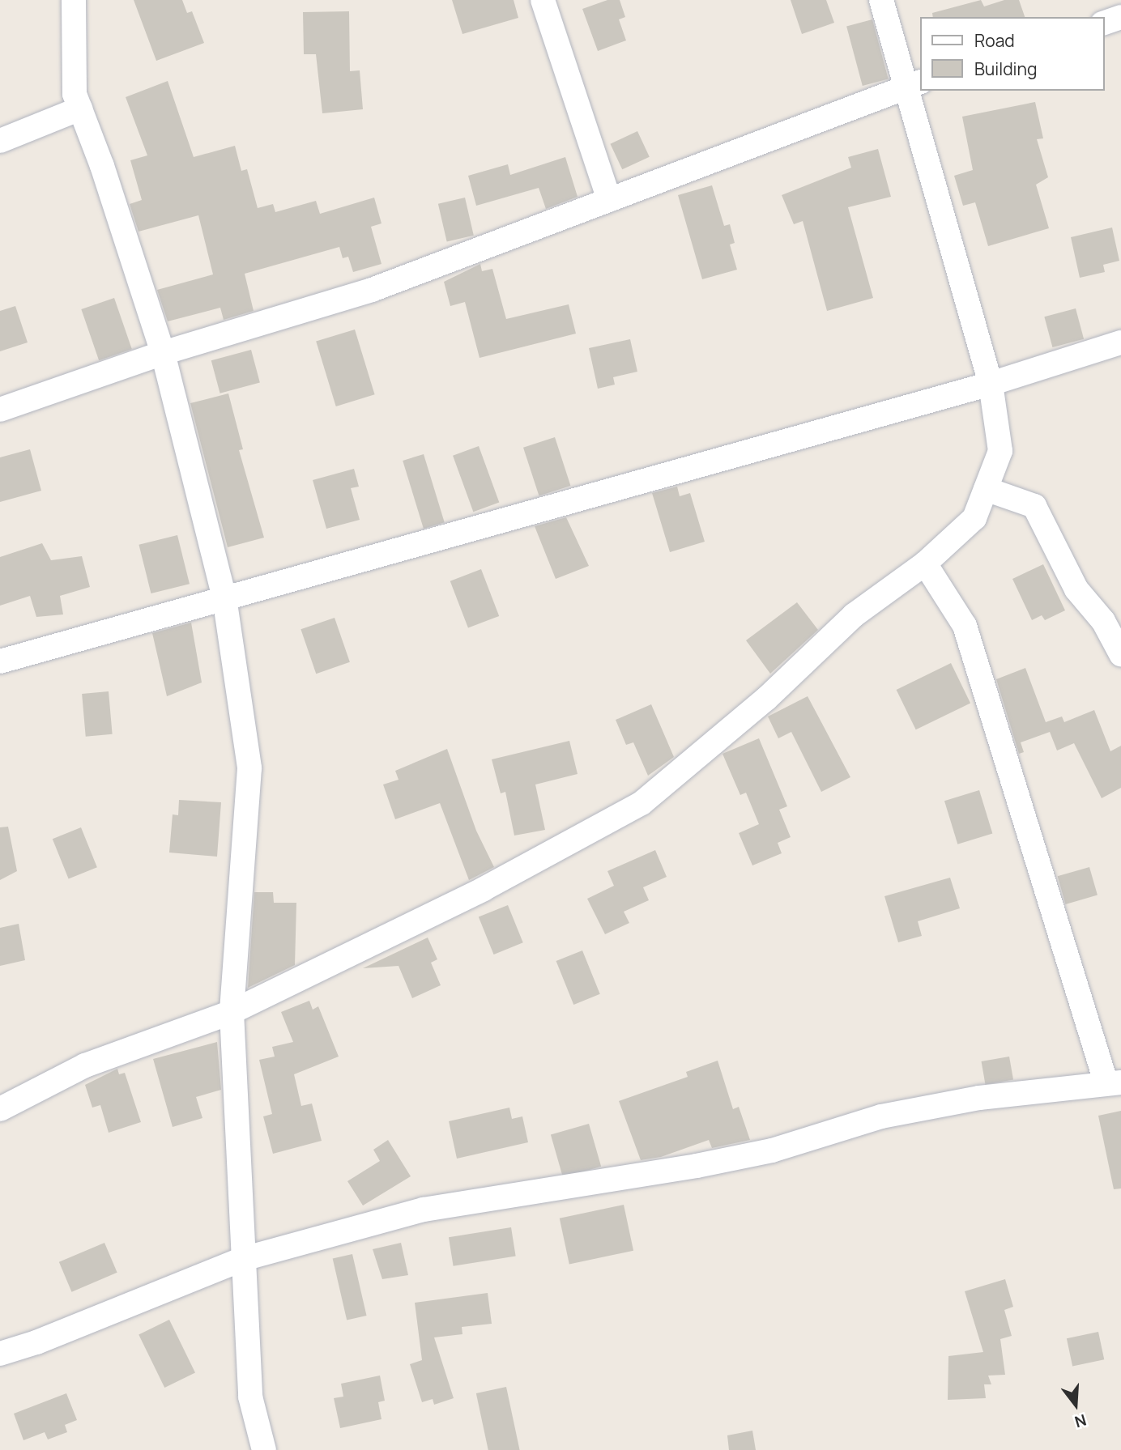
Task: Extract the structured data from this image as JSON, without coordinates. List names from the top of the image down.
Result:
{
  "legend": ["Road", "Building"],
  "north": "bottom"
}
